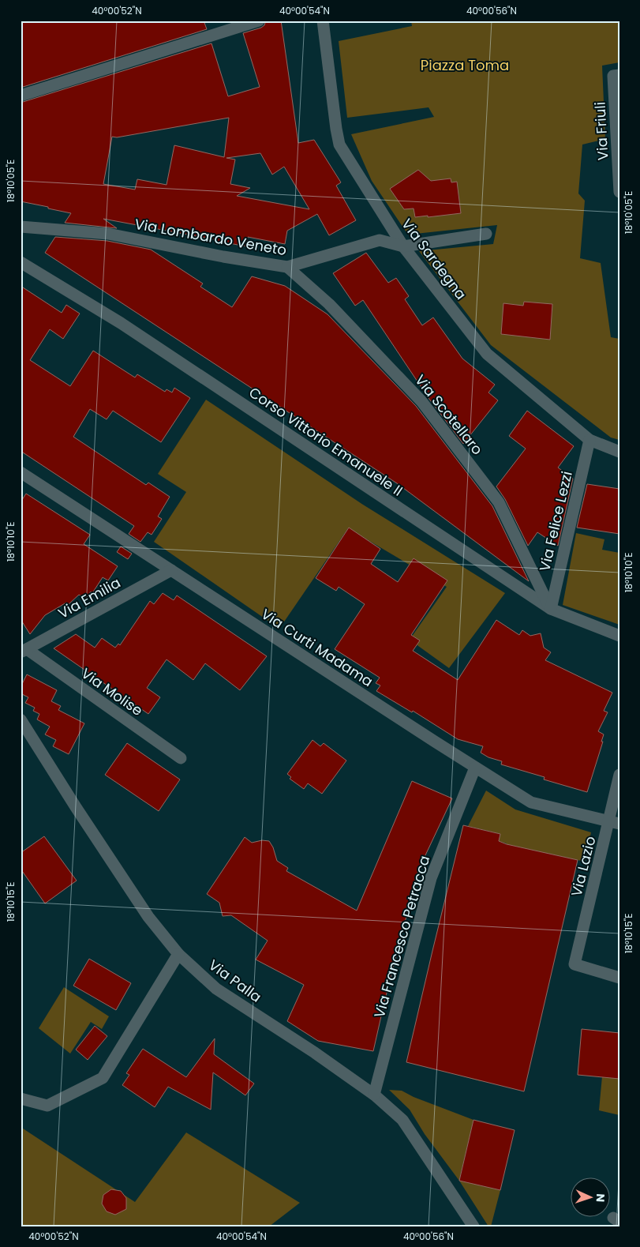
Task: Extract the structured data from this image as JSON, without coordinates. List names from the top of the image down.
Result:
{
  "streets": {
    "street": [
      "Via Friuli",
      "Via Lombardo Veneto",
      "Via Sardegna",
      "Via Scotellaro",
      "Corso Vittorio Emanuele II",
      "Via Felice Lezzi",
      "Via Emilia",
      "Via Curti Madama",
      "Via Molise",
      "Via Lazio",
      "Via Francesco Petracca",
      "Via Palla"
    ]
  },
  "crossings": [
    ["Via Lombardo Veneto", "Via Sardegna"],
    ["Via Lombardo Veneto", "Via Scotellaro"],
    ["Via Sardegna", "Via Felice Lezzi"],
    ["Via Scotellaro", "Corso Vittorio Emanuele II"],
    ["Via Scotellaro", "Via Felice Lezzi"],
    ["Corso Vittorio Emanuele II", "Via Felice Lezzi"],
    ["Via Emilia", "Via Curti Madama"],
    ["Via Emilia", "Via Molise"],
    ["Via Curti Madama", "Via Lazio"],
    ["Via Curti Madama", "Via Francesco Petracca"],
    ["Via Francesco Petracca", "Via Palla"]
  ],
  "parks": ["Piazza Toma"],
  "north": "right",
  "coordinates": [
    "40°00'52\"N",
    "40°00'54\"N",
    "40°00'56\"N",
    "18°10'05\"E",
    "18°10'10\"E",
    "18°10'15\"E"
  ]
}
